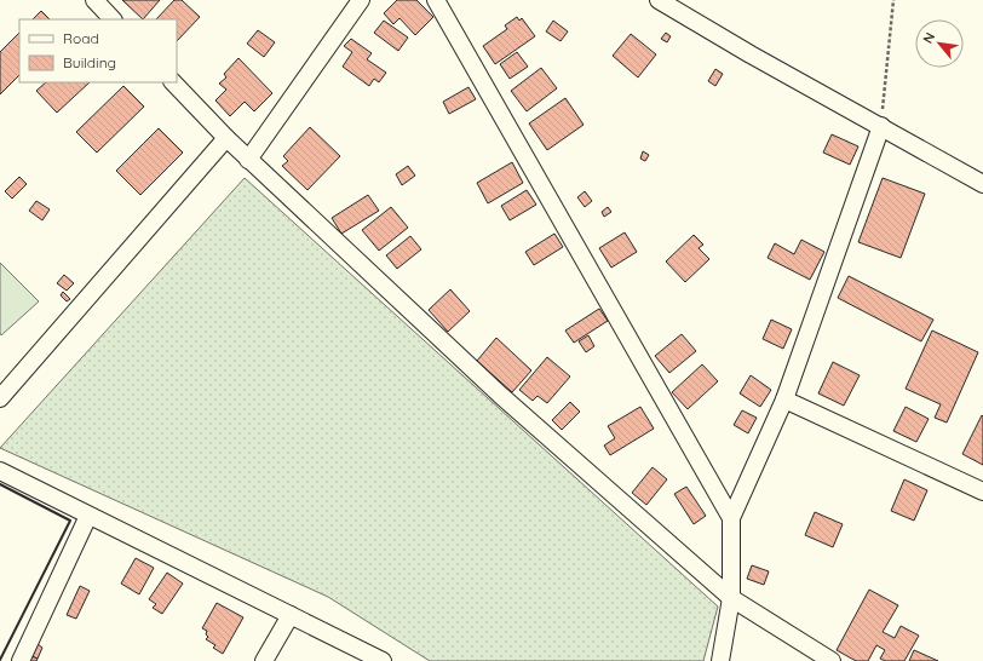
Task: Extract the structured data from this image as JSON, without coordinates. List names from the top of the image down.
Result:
{
  "legend": ["Road", "Building"],
  "north": "top left"
}
